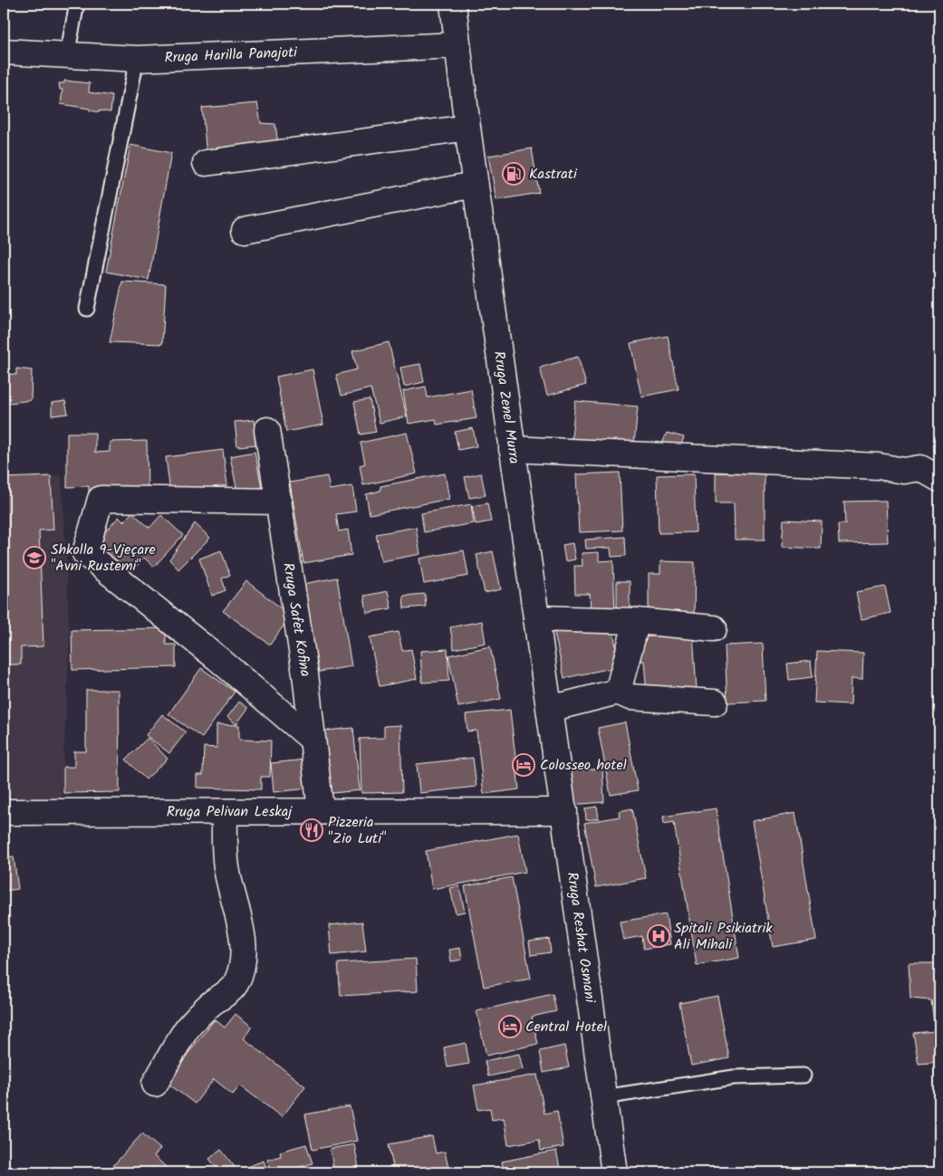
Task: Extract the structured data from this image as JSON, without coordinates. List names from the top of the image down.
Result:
{
  "streets": {
    "street": [
      "Rruga Harilla Panajoti",
      "Rruga Zenel Murra",
      "Rruga Safet Kofina",
      "Rruga Pelivan Leskaj",
      "Rruga Reshat Osmani"
    ]
  },
  "crossings": [
    ["Rruga Harilla Panajoti", "Rruga Zenel Murra"],
    ["Rruga Zenel Murra", "Rruga Pelivan Leskaj"],
    ["Rruga Zenel Murra", "Rruga Reshat Osmani"],
    ["Rruga Safet Kofina", "Rruga Pelivan Leskaj"],
    ["Rruga Pelivan Leskaj", "Rruga Reshat Osmani"]
  ],
  "places": {
    "fuel station": ["Kastrati"],
    "school or university": ["Shkolla 9-Vjeçare \"Avni Rustemi\""],
    "hotel": ["Colosseo hotel", "Central Hotel"],
    "restaurant": ["Pizzeria \"Zio Luti\""],
    "hospital": ["Spitali Psikiatrik Ali Mihali"]
  }
}
